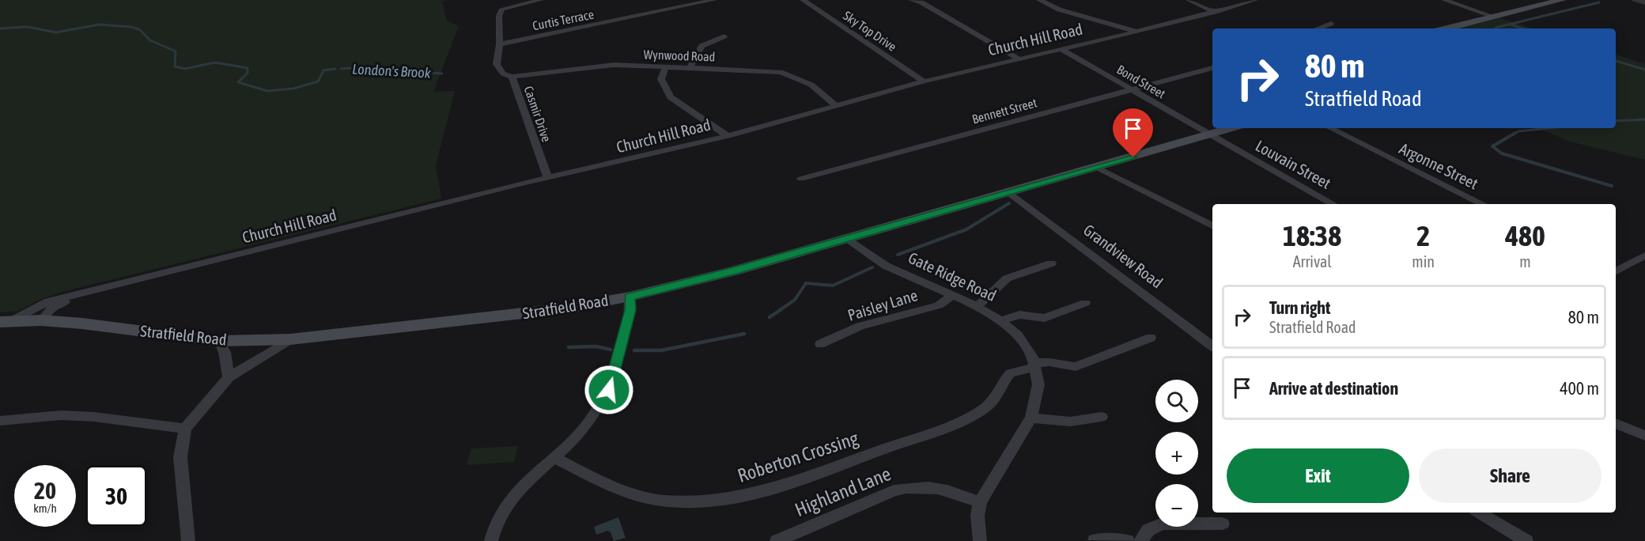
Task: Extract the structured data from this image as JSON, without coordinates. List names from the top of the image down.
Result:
{
  "streets": {
    "main road": ["Stratfield Road"],
    "street": [
      "Curtis Terrace",
      "Sky Top Drive",
      "Church Hill Road",
      "Wynwood Road",
      "Bond Street",
      "Bennett Street",
      "Casmir Drive",
      "Louvain Street",
      "Argonne Street",
      "Grandview Road",
      "Gate Ridge Road",
      "Paisley Lane",
      "Roberton Crossing",
      "Highland Lane"
    ]
  },
  "crossings": [
    ["Curtis Terrace", "Casmir Drive"],
    ["Sky Top Drive", "Church Hill Road"],
    ["Church Hill Road", "Wynwood Road"],
    ["Church Hill Road", "Bond Street"],
    ["Church Hill Road", "Casmir Drive"],
    ["Church Hill Road", "Stratfield Road"],
    ["Wynwood Road", "Casmir Drive"],
    ["Bond Street", "Bennett Street"],
    ["Bond Street", "Louvain Street"],
    ["Bond Street", "Stratfield Road"],
    ["Louvain Street", "Stratfield Road"],
    ["Grandview Road", "Stratfield Road"],
    ["Gate Ridge Road", "Paisley Lane"],
    ["Gate Ridge Road", "Stratfield Road"],
    ["Gate Ridge Road", "Roberton Crossing"],
    ["Gate Ridge Road", "Highland Lane"]
  ],
  "water": ["London's Brook"],
  "page": {
    "turn": ["80 m", "Stratfield Road"],
    "eta": [
      "18:38",
      "Arrival",
      "2",
      "min",
      "480",
      "m"
    ],
    "list": [
      {
        "name": "Turn right",
        "note": "Stratfield Road",
        "value": "80 m"
      },
      {
        "name": "Arrive at destination",
        "value": "400 m"
      }
    ],
    "map_buttons": ["+", "−"],
    "buttons": ["Exit", "Share"],
    "speed": "20 km/h",
    "limit": "30"
  }
}
